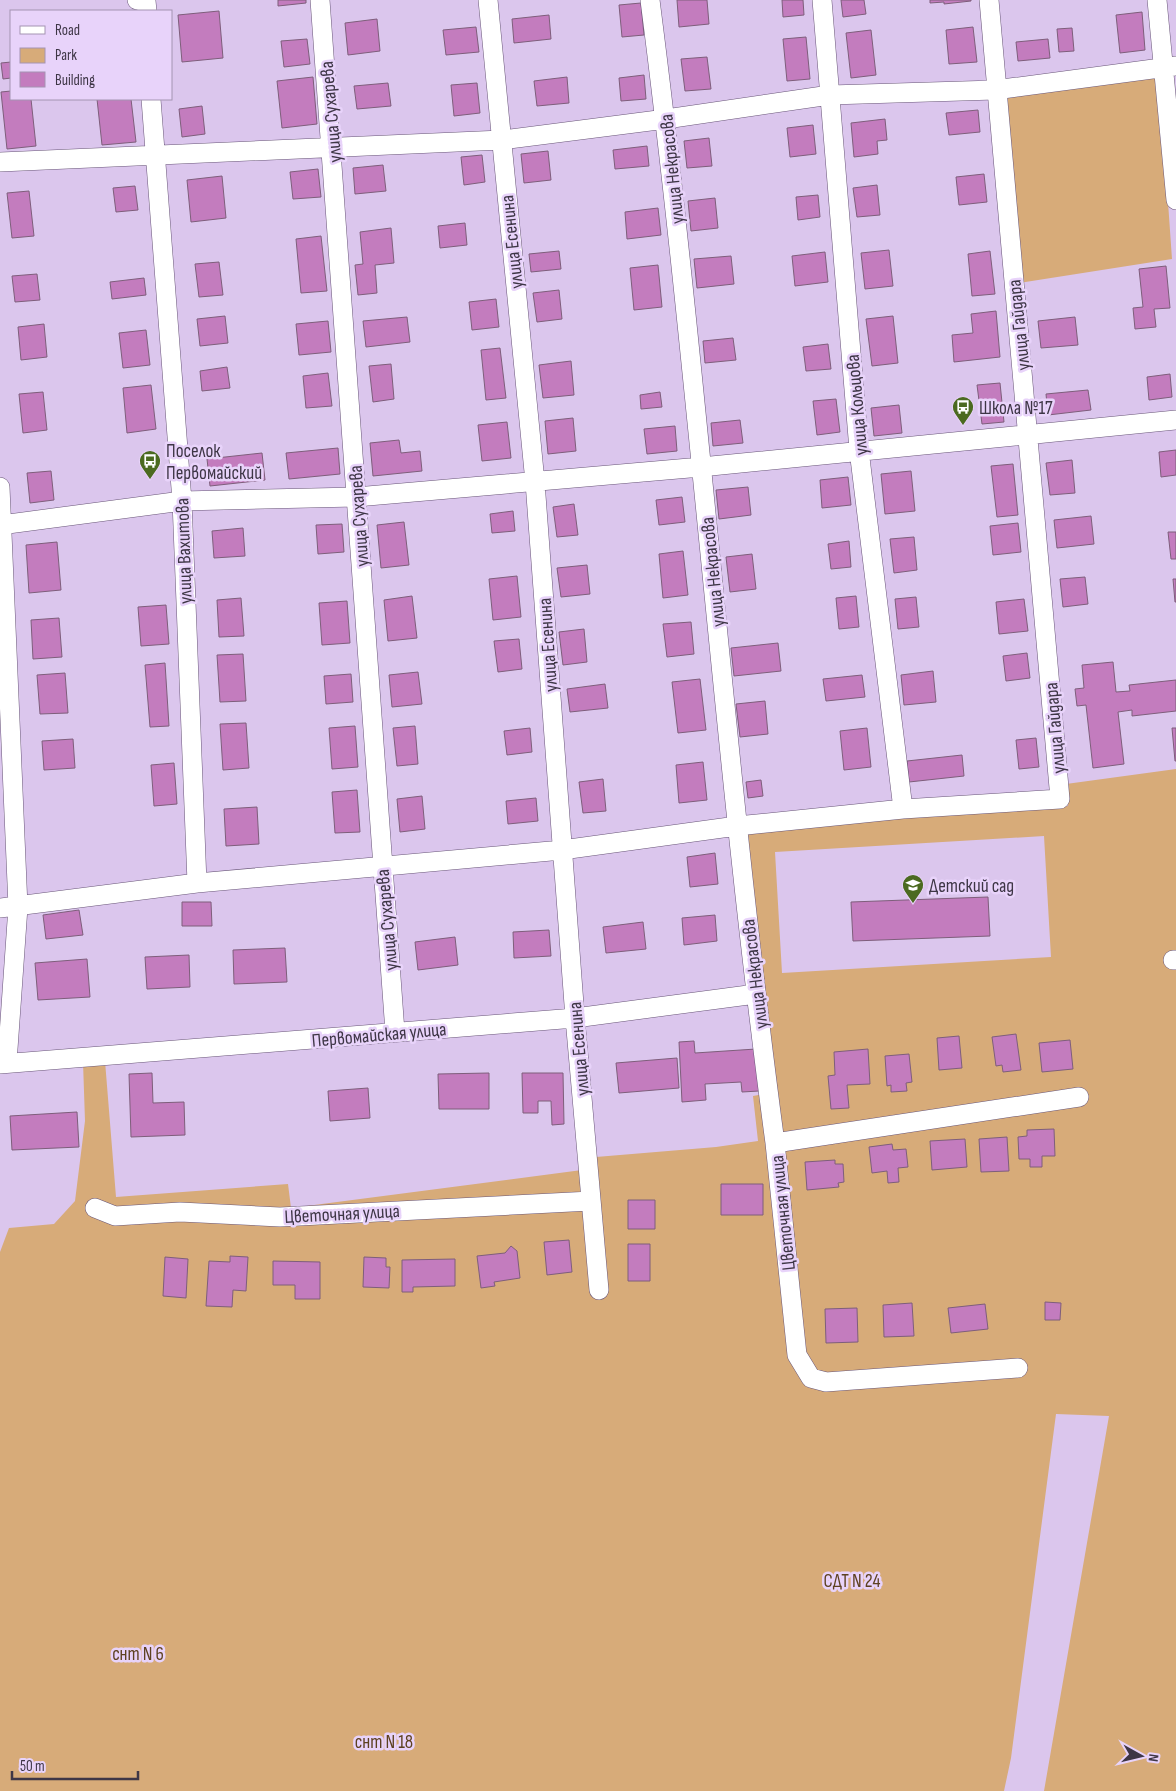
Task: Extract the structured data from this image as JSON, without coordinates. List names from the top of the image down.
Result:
{
  "streets": {
    "street": [
      "улица Сухарева",
      "улица Некрасова",
      "улица Есенина",
      "улица Гайдара",
      "улица Кольцова",
      "улица Вахитова",
      "Первомайская улица",
      "Цветочная улица"
    ]
  },
  "crossings": [
    ["улица Сухарева", "Первомайская улица"],
    ["улица Некрасова", "Первомайская улица"],
    ["улица Некрасова", "Цветочная улица"],
    ["улица Есенина", "Первомайская улица"],
    ["улица Есенина", "Цветочная улица"],
    ["улица Гайдара", "улица Кольцова"]
  ],
  "parks": ["СДТ N 24", "снт N 6", "снт N 18"],
  "places": {
    "bus stop": ["Школа №17", "Поселок Первомайский"],
    "school or university": ["Детский сад"]
  },
  "legend": ["Road", "Park", "Building"],
  "scale_bar": "50 m",
  "north": "right"
}
